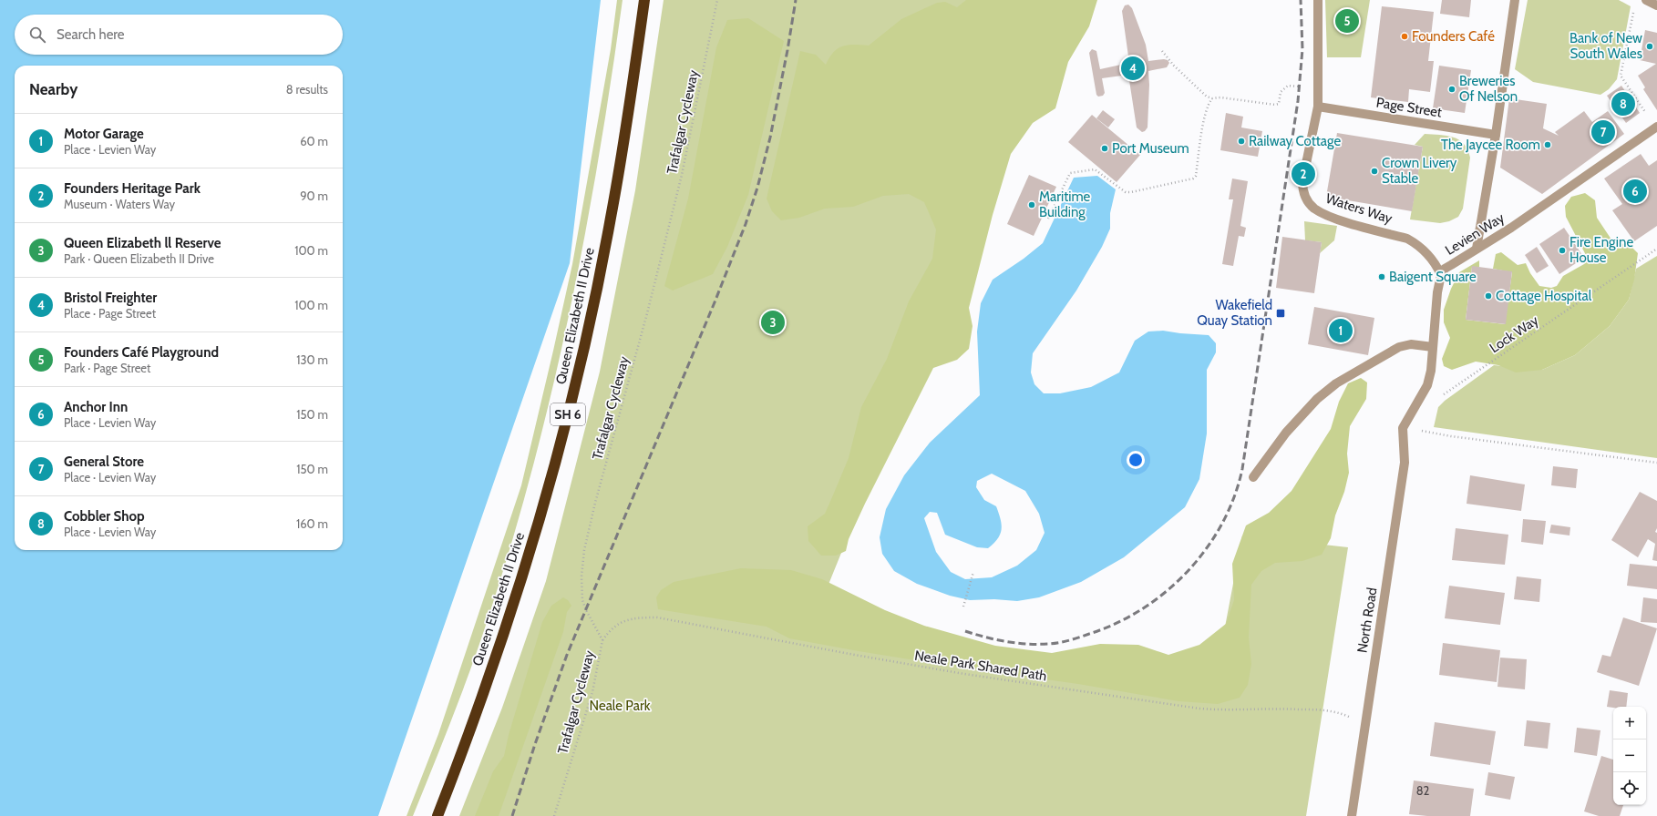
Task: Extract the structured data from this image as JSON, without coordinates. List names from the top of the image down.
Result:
{
  "streets": {
    "highway": ["Queen Elizabeth II Drive", "SH 6"],
    "street": [
      "Page Street",
      "Waters Way",
      "Levien Way",
      "North Road"
    ],
    "path": ["Trafalgar Cycleway", "Lock Way", "Neale Park Shared Path"]
  },
  "crossings": [
    ["Page Street", "Waters Way"],
    ["Trafalgar Cycleway", "Neale Park Shared Path"],
    ["Waters Way", "Levien Way"],
    ["Levien Way", "North Road"],
    ["North Road", "Neale Park Shared Path"]
  ],
  "parks": ["Neale Park"],
  "places": {
    "other": [
      "Founders Café",
      "Bank of New South Wales",
      "Breweries Of Nelson",
      "Railway Cottage",
      "The Jaycee Room",
      "Port Museum",
      "Crown Livery Stable",
      "Maritime Building",
      "Fire Engine House",
      "Baigent Square",
      "Cottage Hospital"
    ],
    "transit": ["Wakefield Quay Station"]
  },
  "house_numbers": ["82"],
  "page": {
    "pins": [
      "5",
      "4",
      "8",
      "7",
      "2",
      "6",
      "3",
      "1"
    ],
    "search": "Search here",
    "heading": ["Nearby", "8 results"],
    "list": [
      {
        "mark": "1",
        "name": "Motor Garage",
        "note": "Place · Levien Way",
        "value": "60 m"
      },
      {
        "mark": "2",
        "name": "Founders Heritage Park",
        "note": "Museum · Waters Way",
        "value": "90 m"
      },
      {
        "mark": "3",
        "name": "Queen Elizabeth ll Reserve",
        "note": "Park · Queen Elizabeth II Drive",
        "value": "100 m"
      },
      {
        "mark": "4",
        "name": "Bristol Freighter",
        "note": "Place · Page Street",
        "value": "100 m"
      },
      {
        "mark": "5",
        "name": "Founders Café Playground",
        "note": "Park · Page Street",
        "value": "130 m"
      },
      {
        "mark": "6",
        "name": "Anchor Inn",
        "note": "Place · Levien Way",
        "value": "150 m"
      },
      {
        "mark": "7",
        "name": "General Store",
        "note": "Place · Levien Way",
        "value": "150 m"
      },
      {
        "mark": "8",
        "name": "Cobbler Shop",
        "note": "Place · Levien Way",
        "value": "160 m"
      }
    ],
    "map_buttons": ["+", "−"]
  }
}
